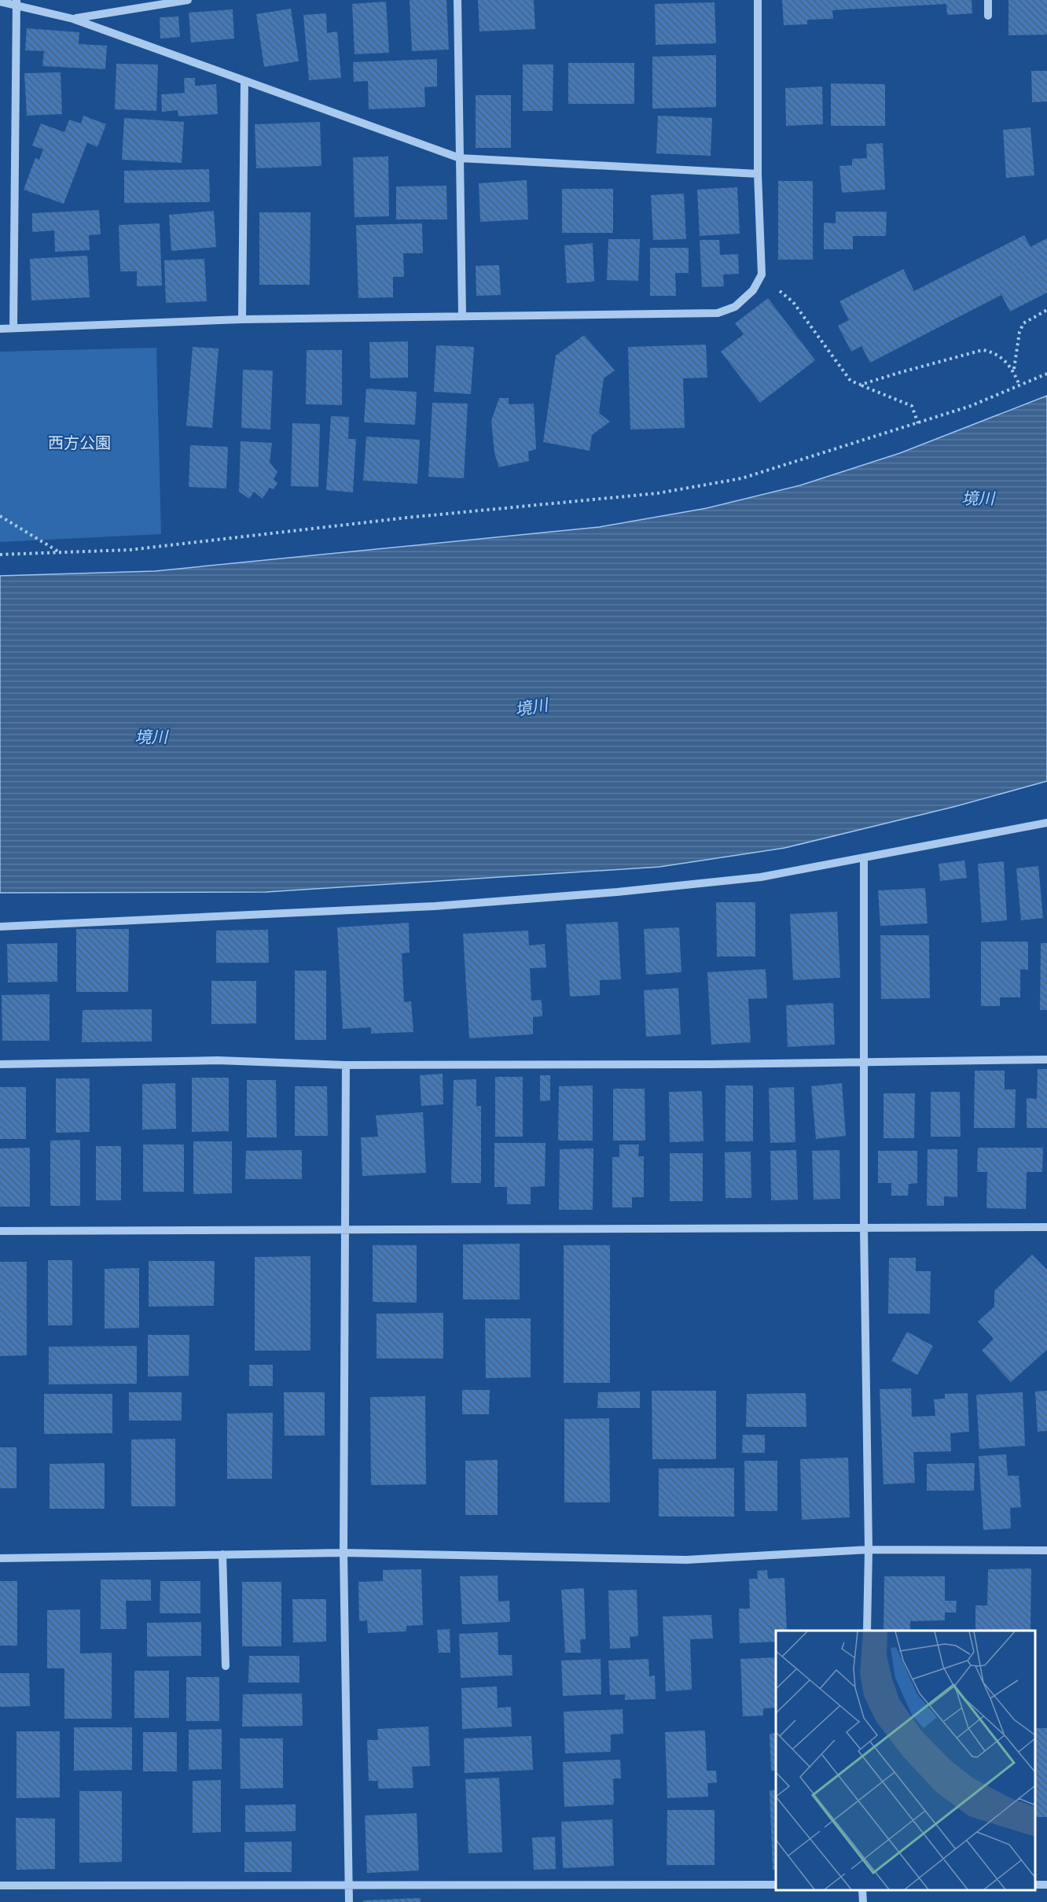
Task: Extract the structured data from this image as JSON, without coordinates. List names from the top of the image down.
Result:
{
  "water": ["境川"],
  "parks": ["西方公園"]
}
